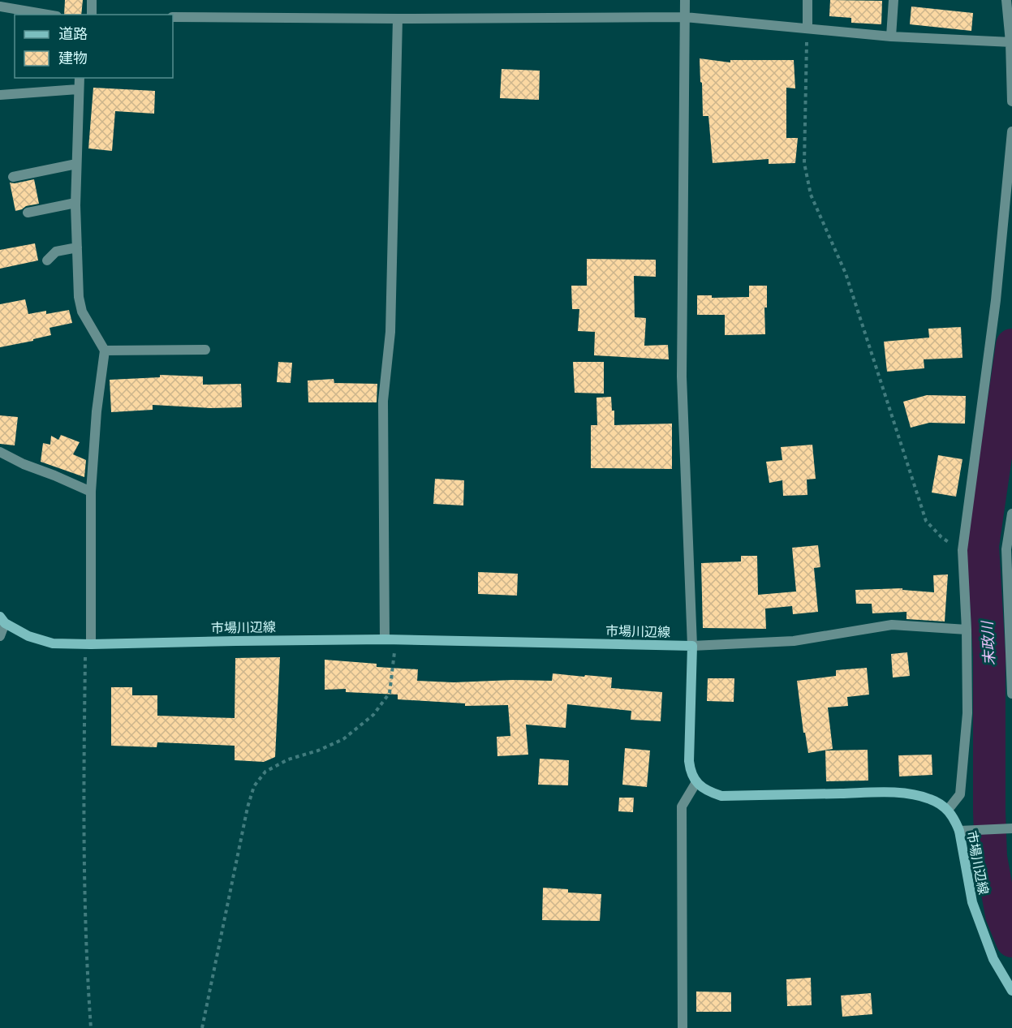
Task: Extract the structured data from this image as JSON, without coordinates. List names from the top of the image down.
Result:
{
  "streets": {
    "main road": ["市場川辺線"]
  },
  "water": ["末政川"],
  "legend": ["道路", "建物"]
}
